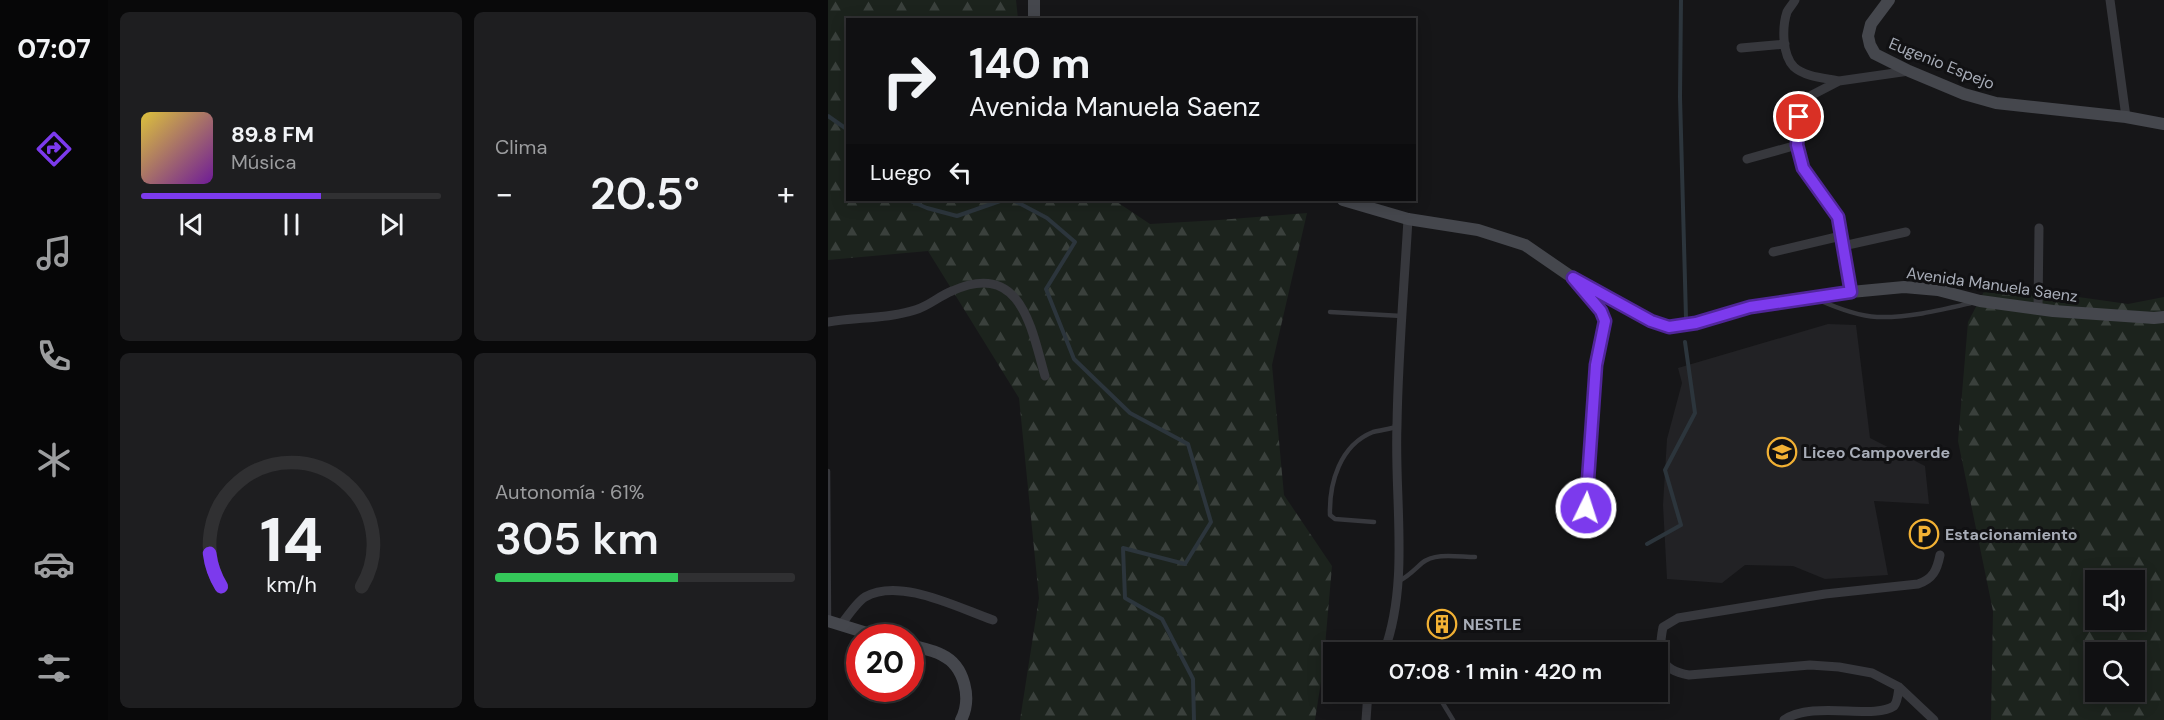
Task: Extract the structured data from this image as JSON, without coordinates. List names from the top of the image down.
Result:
{
  "streets": {
    "street": ["Eugenio Espejo", "Avenida Manuela Saenz"]
  },
  "places": {
    "school or university": ["Liceo Campoverde"],
    "parking": ["Estacionamiento"],
    "building": ["NESTLE"]
  },
  "page": {
    "tabs": "07:07",
    "tile": [
      "Clima",
      ["Autonomía · 61%", "305 km"]
    ],
    "turn": ["140 m", "Avenida Manuela Saenz"],
    "song": ["89.8 FM", "Música"],
    "then": "Luego",
    "heat": ["−", "20.5°", "+"],
    "limit": "20",
    "trip": "07:08 · 1 min · 420 m",
    "gauge": ["14", "km/h"]
  }
}
